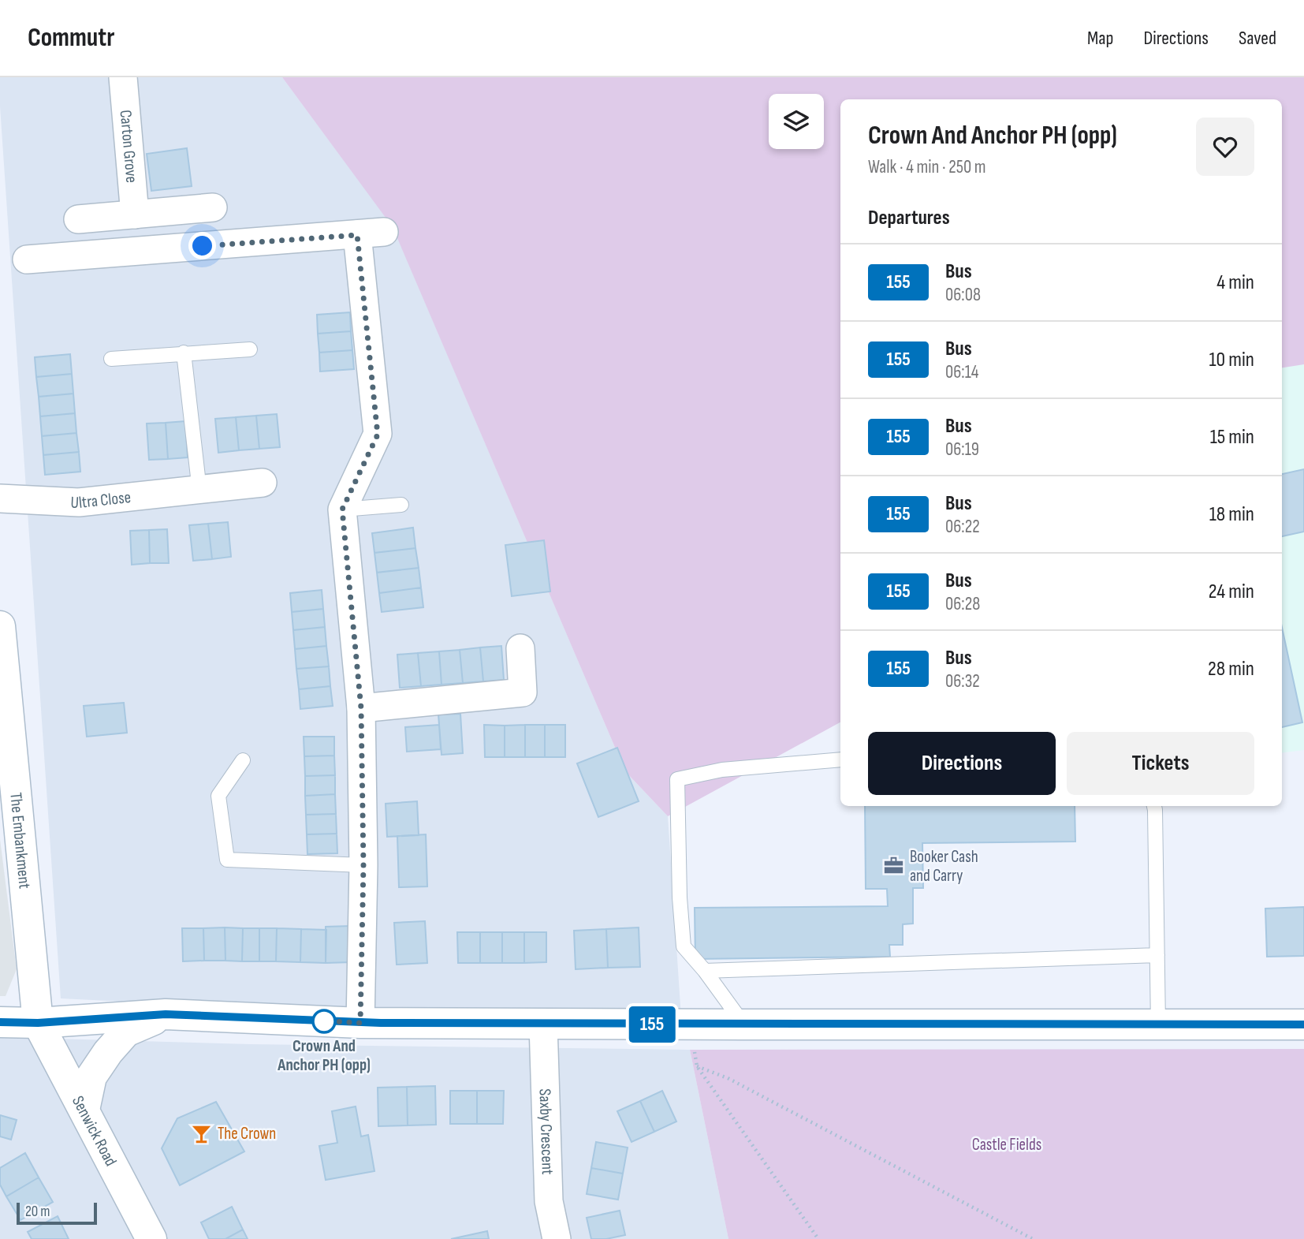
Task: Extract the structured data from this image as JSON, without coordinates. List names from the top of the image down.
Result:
{
  "streets": {
    "main road": ["The Embankment", "Senwick Road"],
    "street": ["Carton Grove", "Ultra Close", "Saxby Crescent"]
  },
  "crossings": [
    ["The Embankment", "Senwick Road"]
  ],
  "parks": ["Castle Fields"],
  "places": {
    "office": ["Booker Cash and Carry"],
    "other": ["Crown And Anchor PH (opp)"],
    "bar": ["The Crown"]
  },
  "lines": ["bus line 155"],
  "scale_bar": "20 m",
  "page": {
    "header": "Commutr",
    "nav": ["Map", "Directions", "Saved"],
    "on_map": "155",
    "heading": [
      ["Crown And Anchor PH (opp)", "Walk · 4 min · 250 m"],
      "Departures"
    ],
    "list": [
      {
        "mark": "155",
        "name": "Bus",
        "note": "06:08",
        "value": "4 min"
      },
      {
        "mark": "155",
        "name": "Bus",
        "note": "06:14",
        "value": "10 min"
      },
      {
        "mark": "155",
        "name": "Bus",
        "note": "06:19",
        "value": "15 min"
      },
      {
        "mark": "155",
        "name": "Bus",
        "note": "06:22",
        "value": "18 min"
      },
      {
        "mark": "155",
        "name": "Bus",
        "note": "06:28",
        "value": "24 min"
      },
      {
        "mark": "155",
        "name": "Bus",
        "note": "06:32",
        "value": "28 min"
      }
    ],
    "buttons": ["Directions", "Tickets"],
    "scale": "20 m"
  }
}
